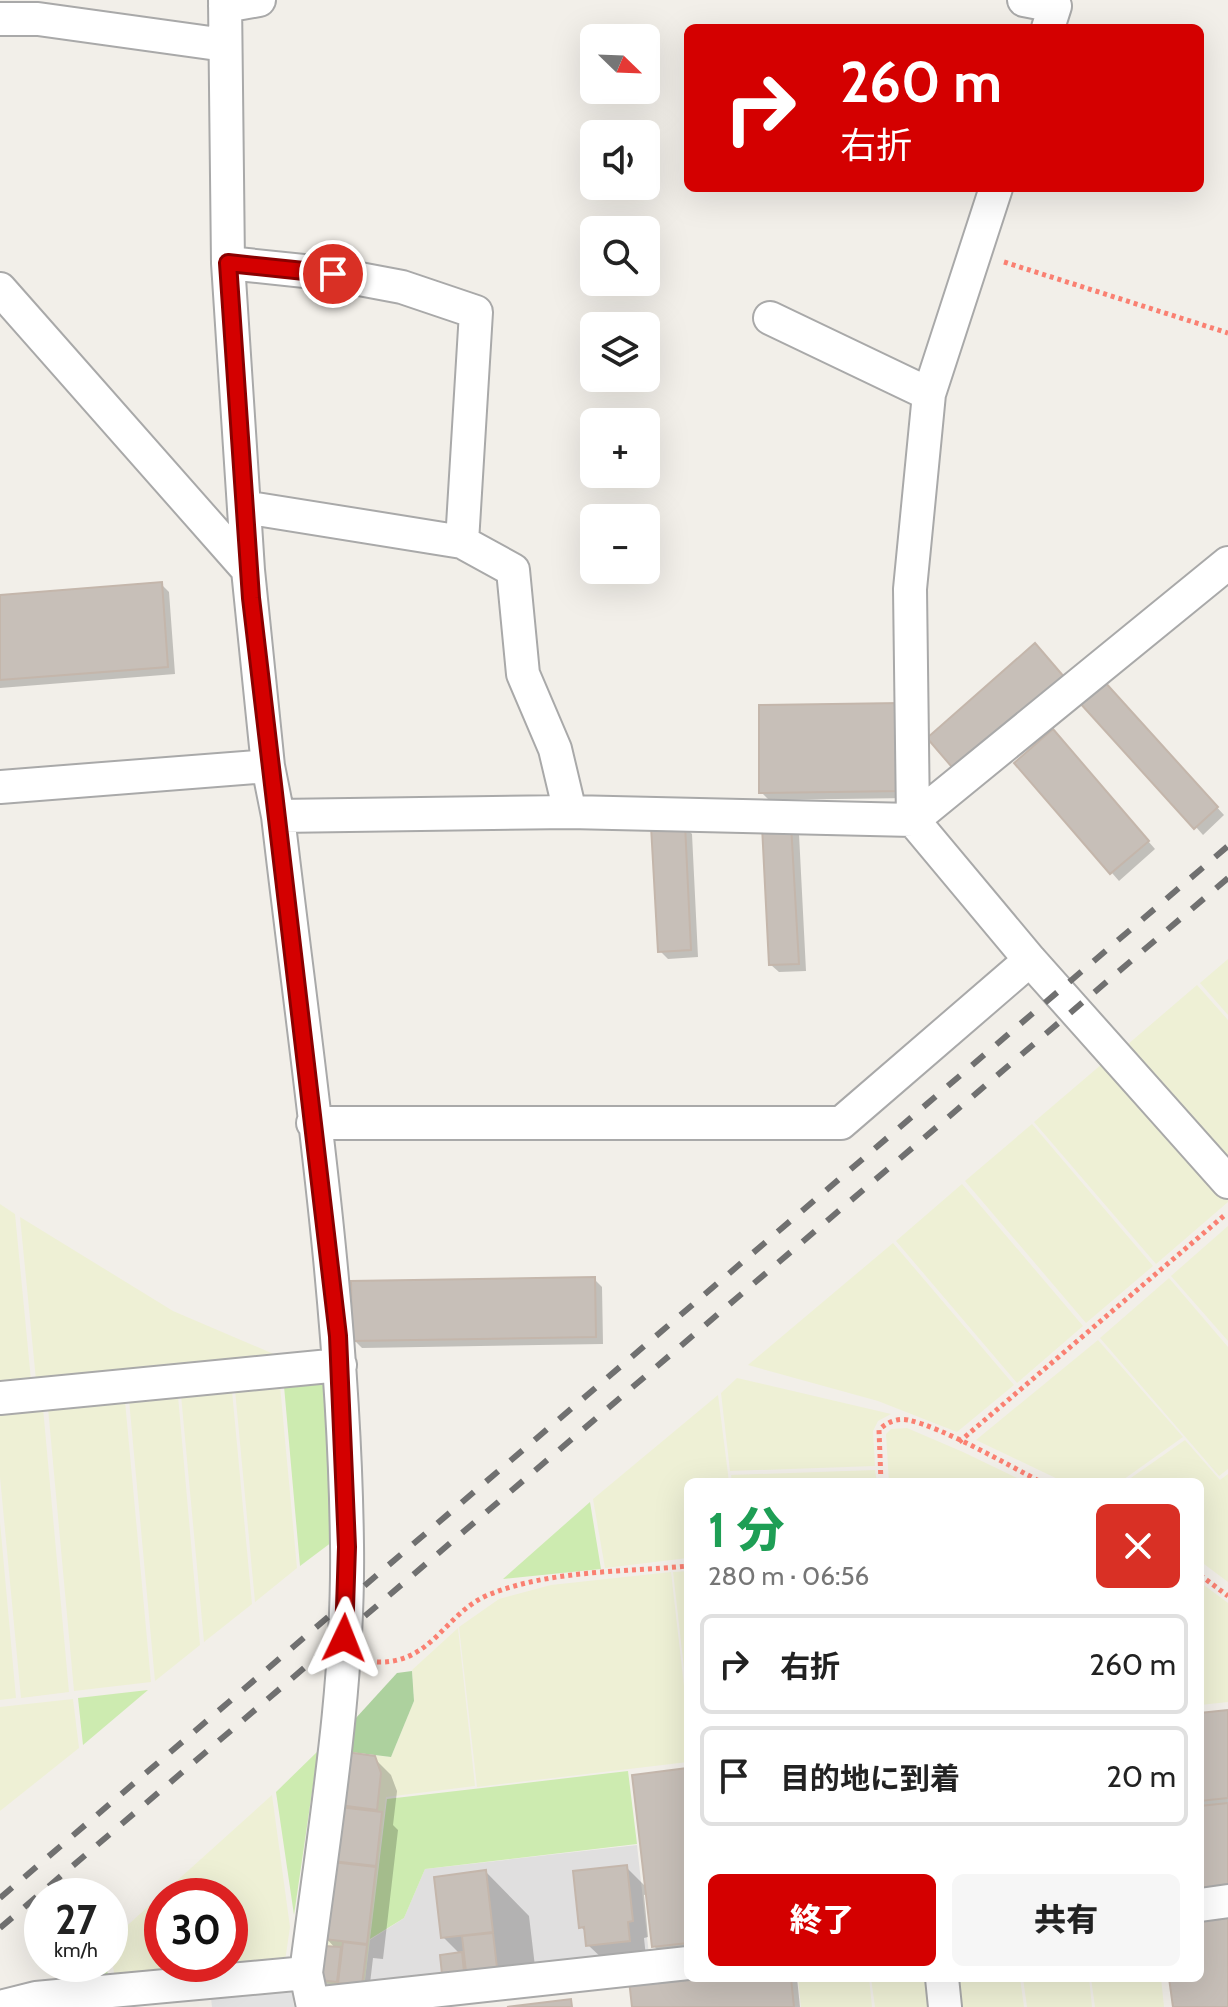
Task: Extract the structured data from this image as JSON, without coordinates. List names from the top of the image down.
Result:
{
  "north": "bottom right",
  "page": {
    "map_buttons": ["+", "−"],
    "turn": ["260 m", "右折"],
    "heading": ["1 分", "280 m · 06:56"],
    "list": [
      {
        "name": "右折",
        "value": "260 m"
      },
      {
        "name": "目的地に到着",
        "value": "20 m"
      }
    ],
    "buttons": ["終了", "共有"],
    "speed": "27 km/h",
    "limit": "30"
  }
}
